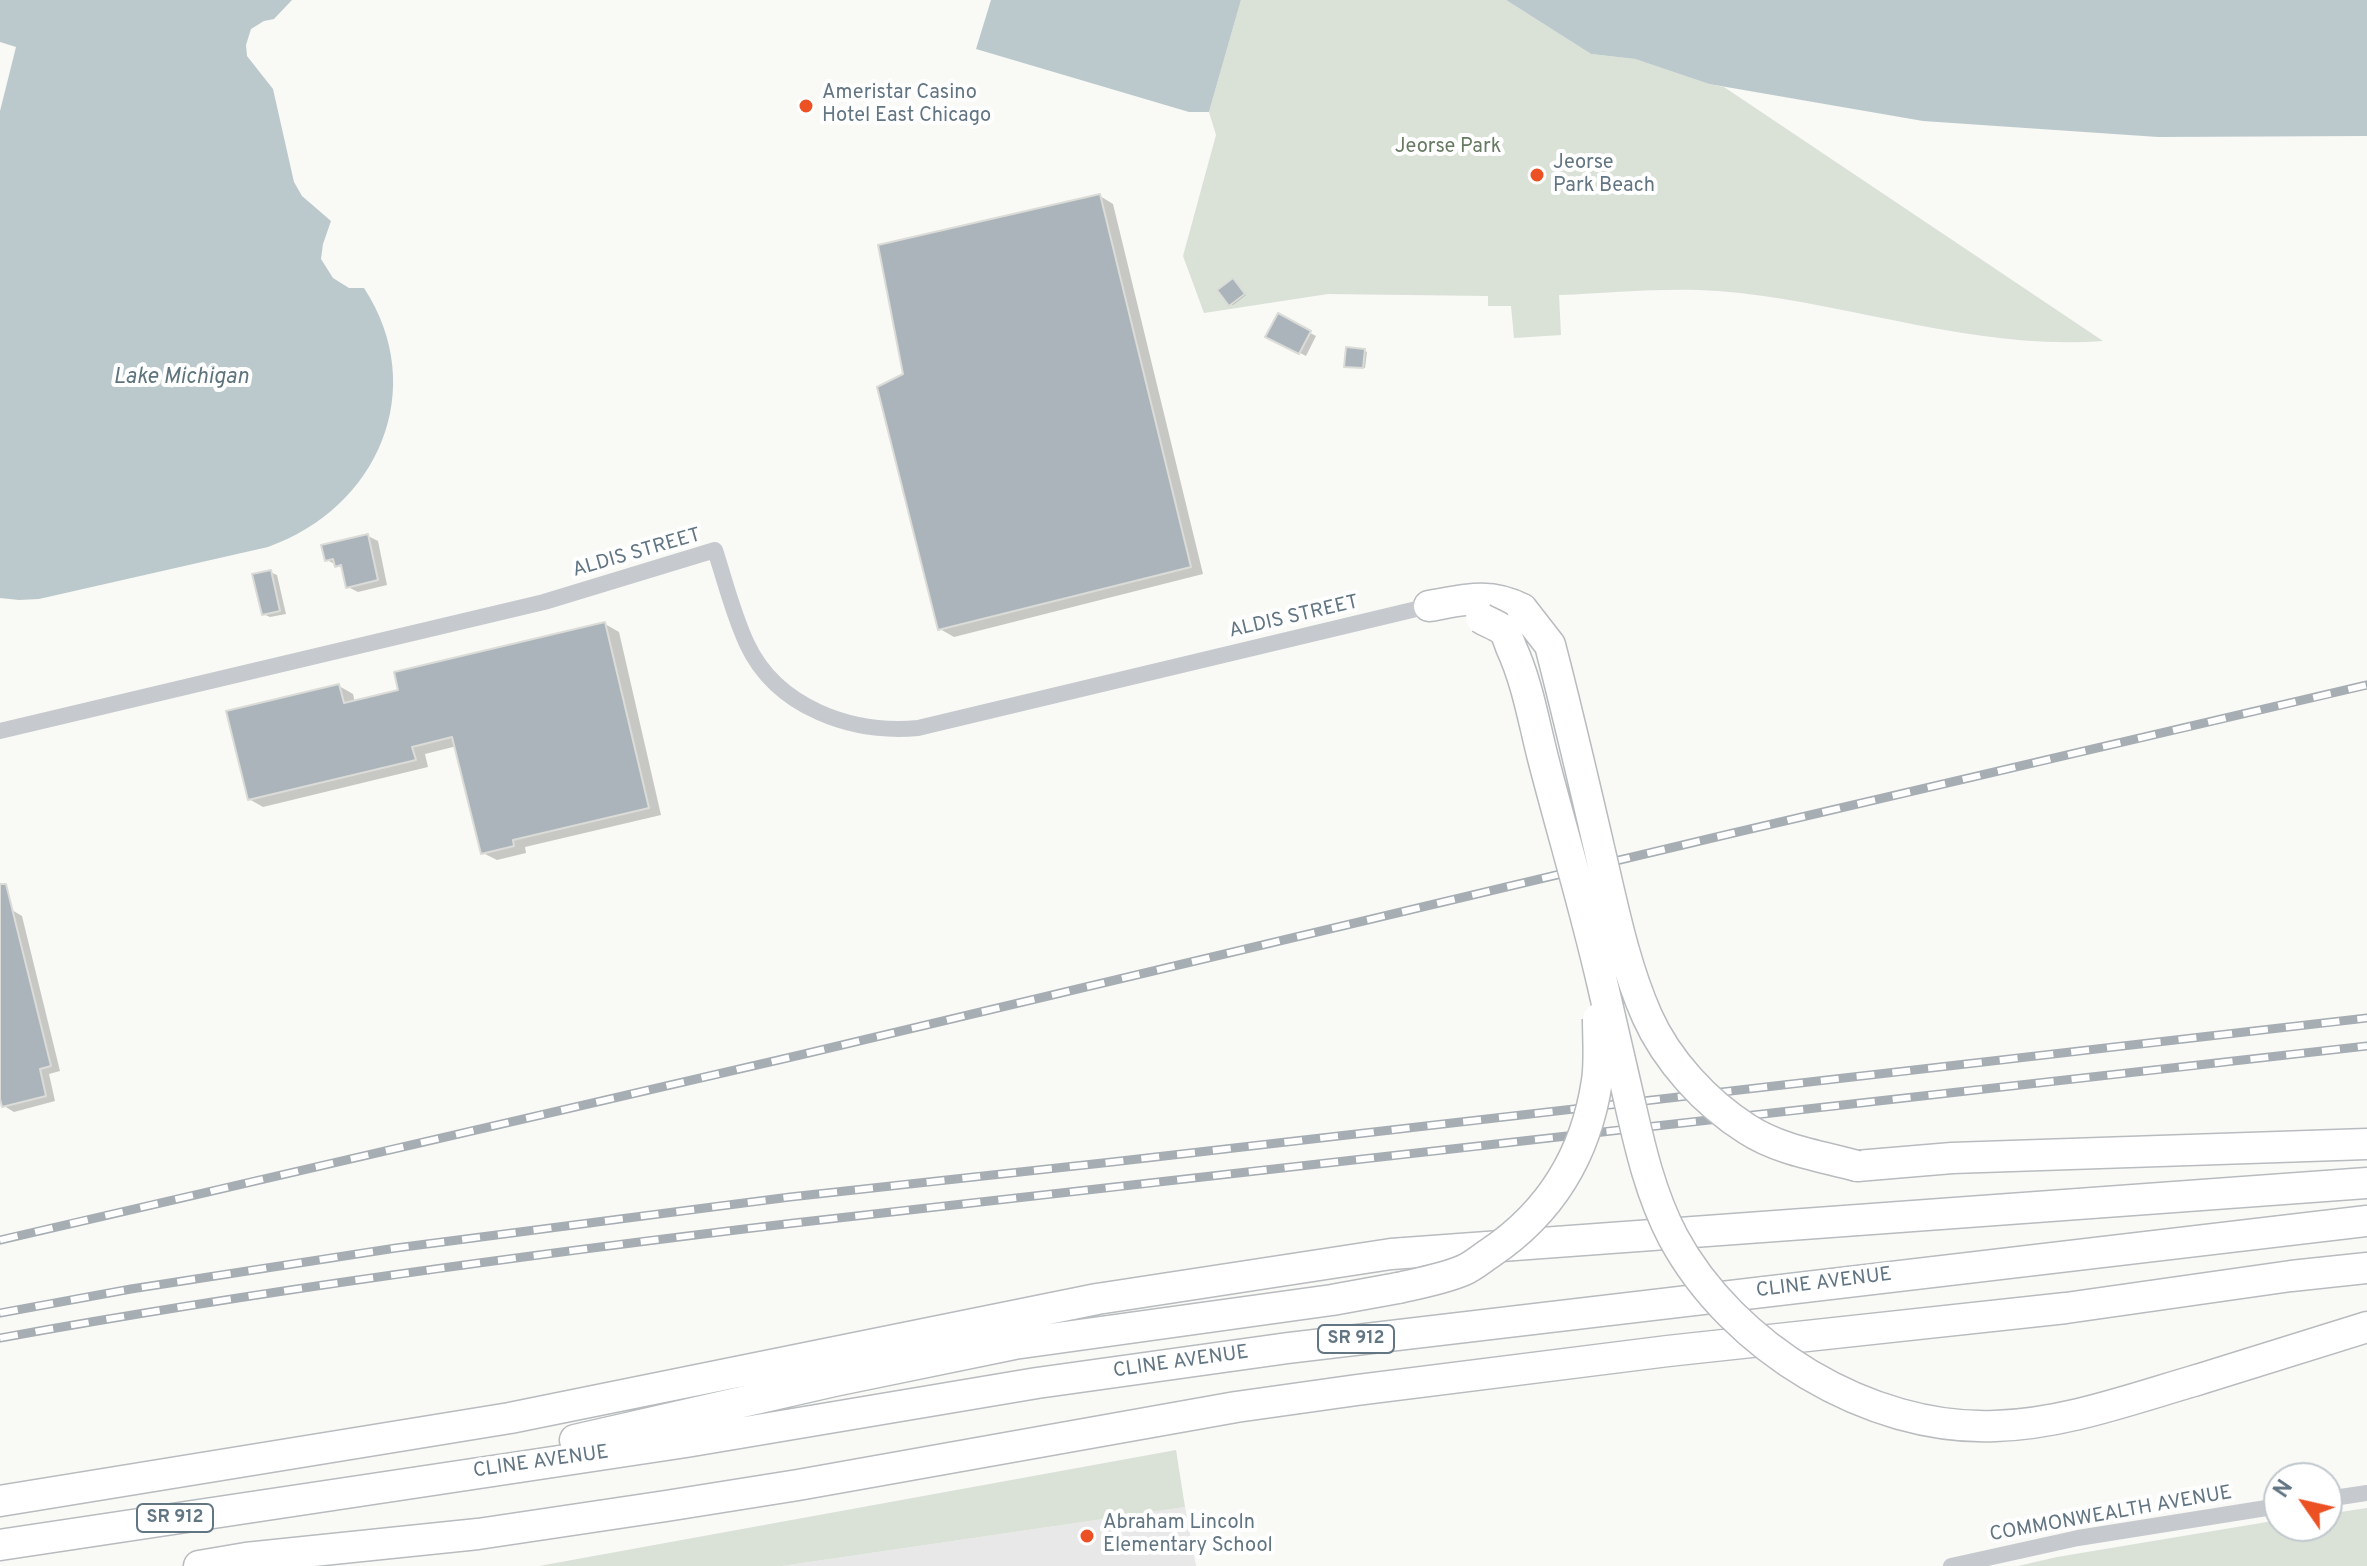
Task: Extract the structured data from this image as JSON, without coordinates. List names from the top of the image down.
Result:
{
  "streets": {
    "highway": ["CLINE AVENUE", "SR 912"],
    "street": ["ALDIS STREET", "COMMONWEALTH AVENUE"]
  },
  "water": ["Lake Michigan"],
  "parks": ["Jeorse Park"],
  "places": ["Ameristar Casino Hotel East Chicago", "Jeorse Park Beach", "Abraham Lincoln Elementary School"],
  "north": "top left"
}
